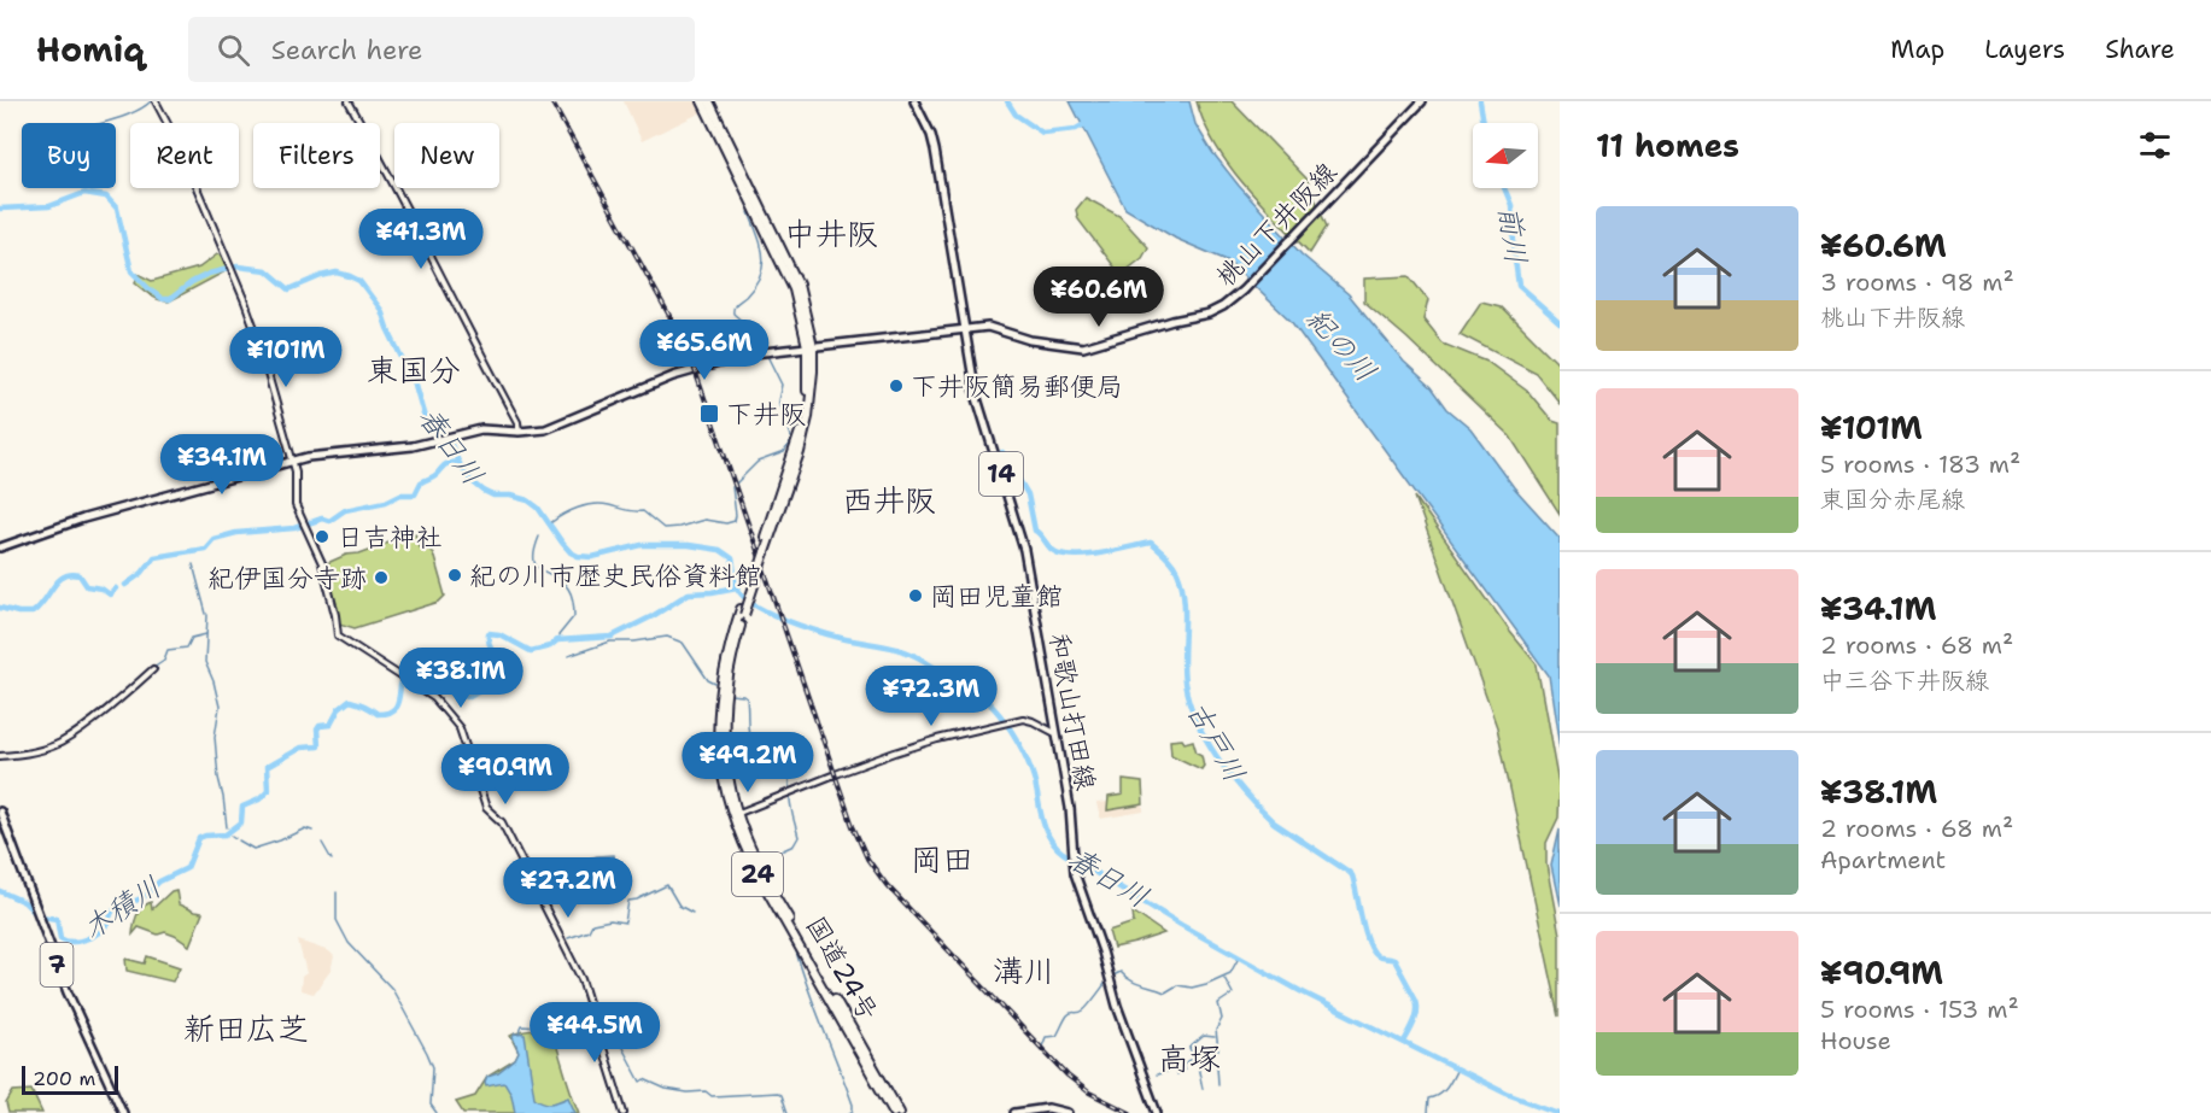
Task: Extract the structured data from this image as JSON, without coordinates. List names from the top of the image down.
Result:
{
  "streets": {
    "highway": ["24", "国道24号"],
    "main road": [
      "桃山下井阪線",
      "14",
      "和歌山打田線",
      "7"
    ]
  },
  "crossings": [
    ["桃山下井阪線", "和歌山打田線"],
    ["桃山下井阪線", "国道24号"]
  ],
  "districts": [
    "中井阪",
    "東国分",
    "西井阪",
    "岡田",
    "溝川",
    "新田広芝",
    "高塚"
  ],
  "water": [
    "前川",
    "紀の川",
    "春日川",
    "古戸川",
    "木積川"
  ],
  "places": {
    "other": [
      "下井阪簡易郵便局",
      "日吉神社",
      "紀の川市歴史民俗資料館",
      "紀伊国分寺跡",
      "岡田児童館"
    ],
    "transit": ["下井阪"]
  },
  "scale_bar": "200 m",
  "north": "left",
  "page": {
    "header": "Homiq",
    "search": "Search here",
    "nav": ["Map", "Layers", "Share"],
    "heading": "11 homes",
    "chip": [
      "Buy",
      "Rent",
      "Filters",
      "New"
    ],
    "list": [
      {
        "name": "¥60.6M",
        "note": "3 rooms · 98 m² · 桃山下井阪線"
      },
      {
        "name": "¥101M",
        "note": "5 rooms · 183 m² · 東国分赤尾線"
      },
      {
        "name": "¥34.1M",
        "note": "2 rooms · 68 m² · 中三谷下井阪線"
      },
      {
        "name": "¥38.1M",
        "note": "2 rooms · 68 m² · Apartment"
      },
      {
        "name": "¥90.9M",
        "note": "5 rooms · 153 m² · House"
      }
    ],
    "price": [
      "¥41.3M",
      "¥60.6M",
      "¥65.6M",
      "¥101M",
      "¥34.1M",
      "¥38.1M",
      "¥72.3M",
      "¥49.2M",
      "¥90.9M",
      "¥27.2M",
      "¥44.5M"
    ],
    "scale": "200 m"
  }
}
